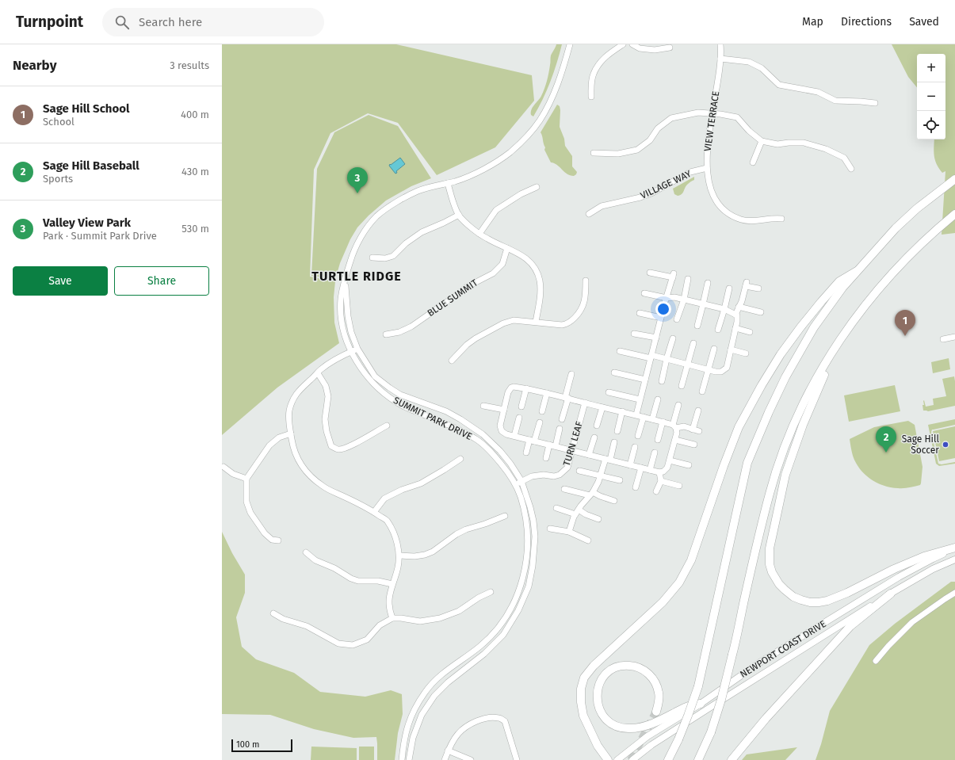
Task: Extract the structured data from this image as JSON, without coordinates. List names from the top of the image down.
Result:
{
  "streets": {
    "main road": ["NEWPORT COAST DRIVE"],
    "street": [
      "VIEW TERRACE",
      "VILLAGE WAY",
      "BLUE SUMMIT",
      "SUMMIT PARK DRIVE",
      "TURN LEAF"
    ]
  },
  "crossings": [
    ["VIEW TERRACE", "VILLAGE WAY"],
    ["SUMMIT PARK DRIVE", "TURN LEAF"]
  ],
  "districts": ["TURTLE RIDGE"],
  "places": ["Sage Hill Soccer"],
  "scale_bar": "100 m",
  "page": {
    "header": "Turnpoint",
    "search": "Search here",
    "nav": ["Map", "Directions", "Saved"],
    "heading": ["Nearby", "3 results"],
    "map_buttons": ["+", "−"],
    "list": [
      {
        "mark": "1",
        "name": "Sage Hill School",
        "note": "School",
        "value": "400 m"
      },
      {
        "mark": "2",
        "name": "Sage Hill Baseball",
        "note": "Sports",
        "value": "430 m"
      },
      {
        "mark": "3",
        "name": "Valley View Park",
        "note": "Park · Summit Park Drive",
        "value": "530 m"
      }
    ],
    "pins": ["3", "1", "2"],
    "buttons": ["Save", "Share"],
    "scale": "100 m"
  }
}
